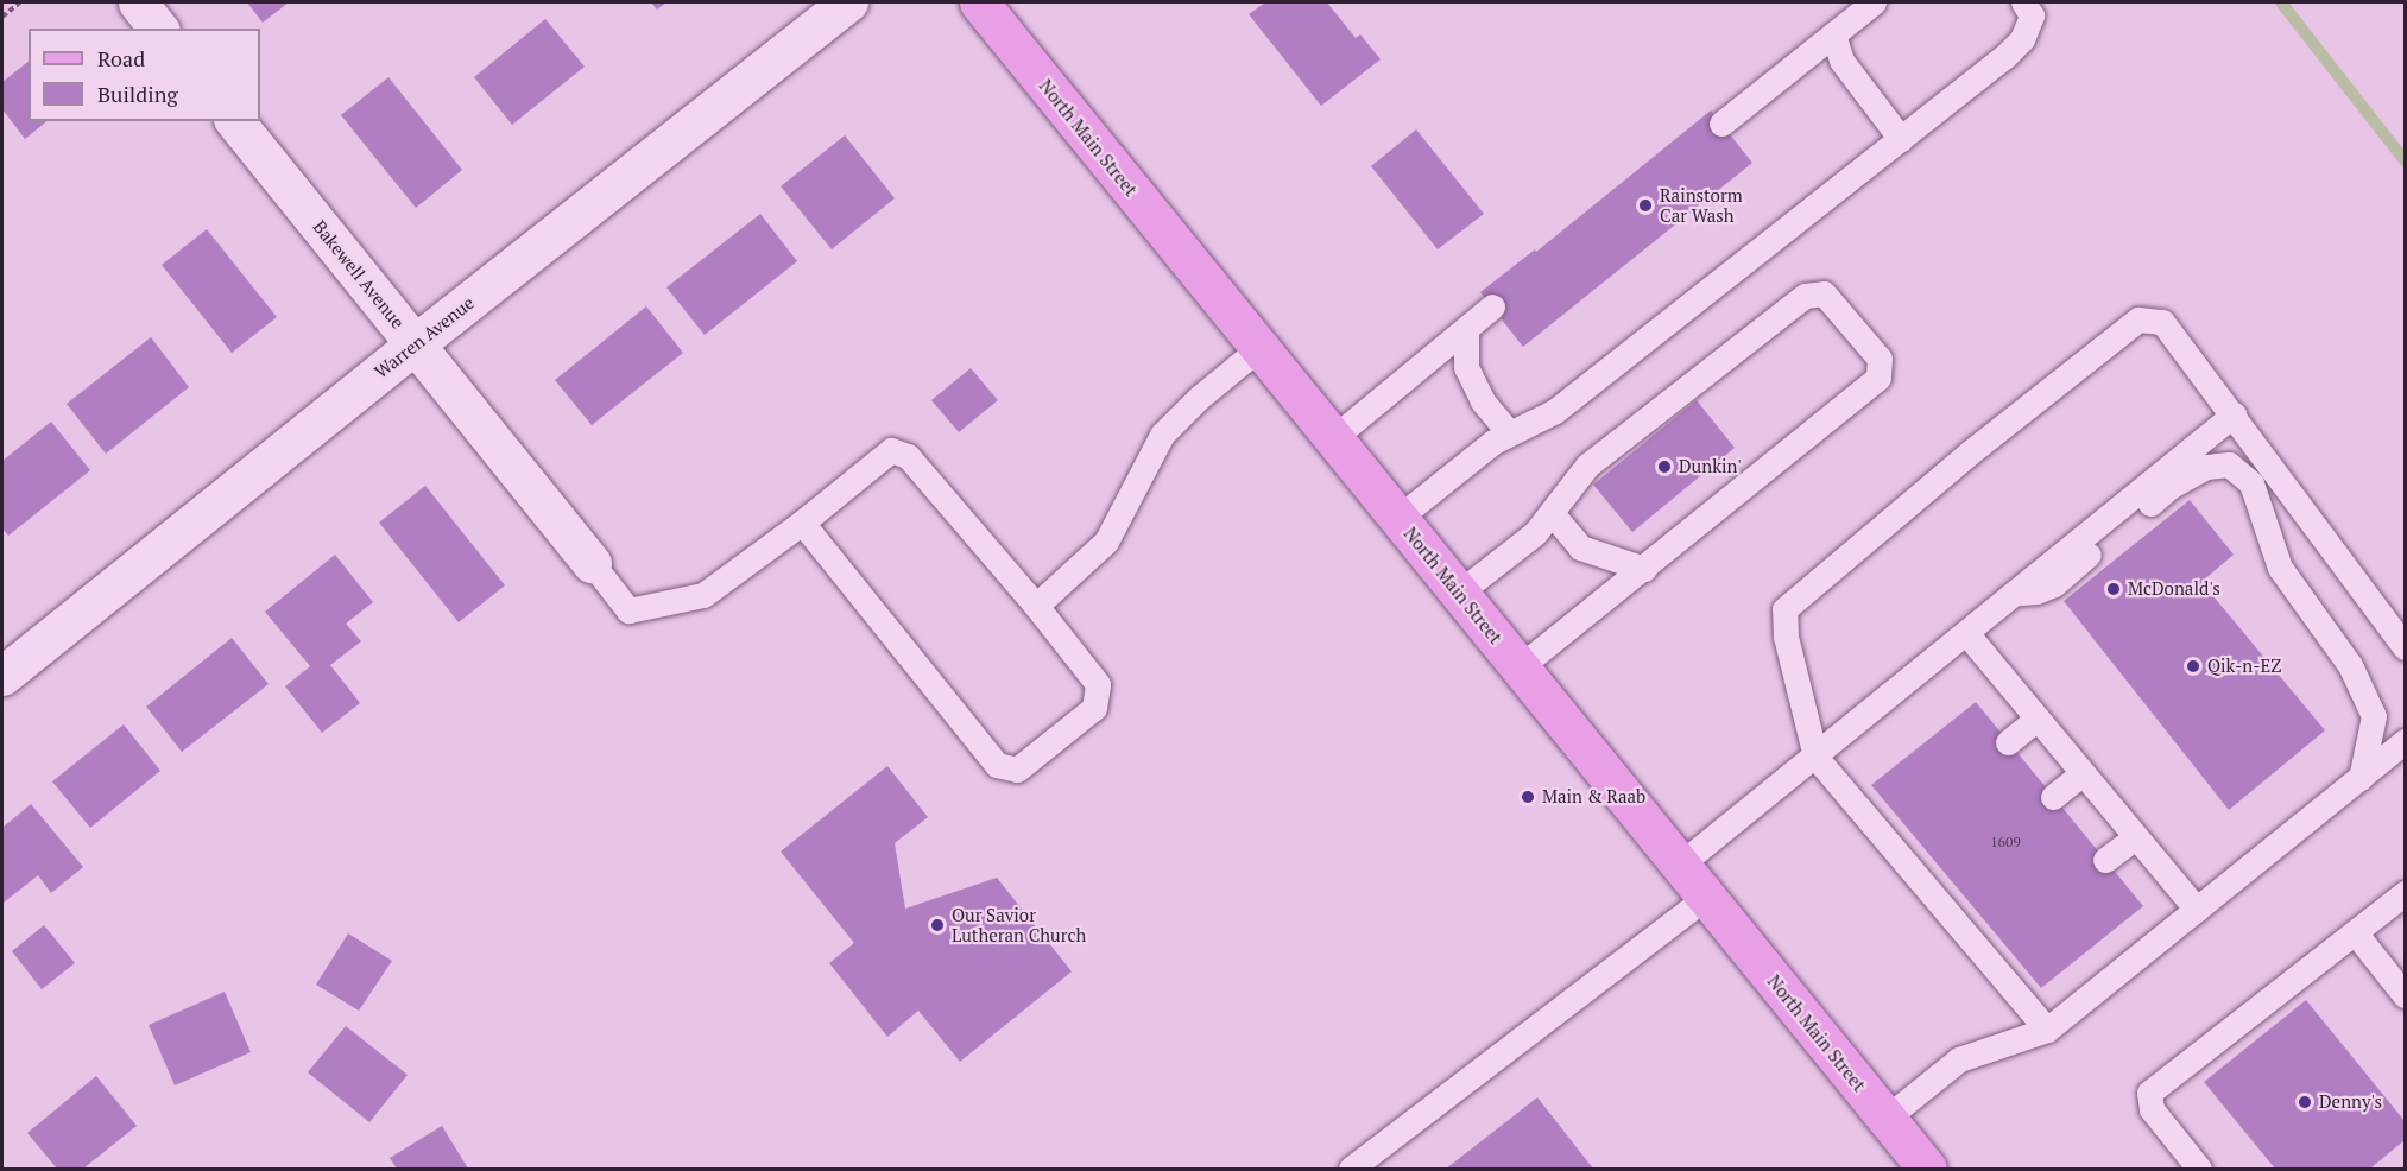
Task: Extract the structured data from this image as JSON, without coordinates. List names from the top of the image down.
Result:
{
  "streets": {
    "main road": ["North Main Street"],
    "street": ["Bakewell Avenue", "Warren Avenue"]
  },
  "crossings": [
    ["Bakewell Avenue", "Warren Avenue"]
  ],
  "places": [
    "Rainstorm Car Wash",
    "Dunkin'",
    "McDonald's",
    "Qik-n-EZ",
    "Main & Raab",
    "Our Savior Lutheran Church",
    "Denny's"
  ],
  "house_numbers": ["1609"],
  "legend": ["Road", "Building"]
}
